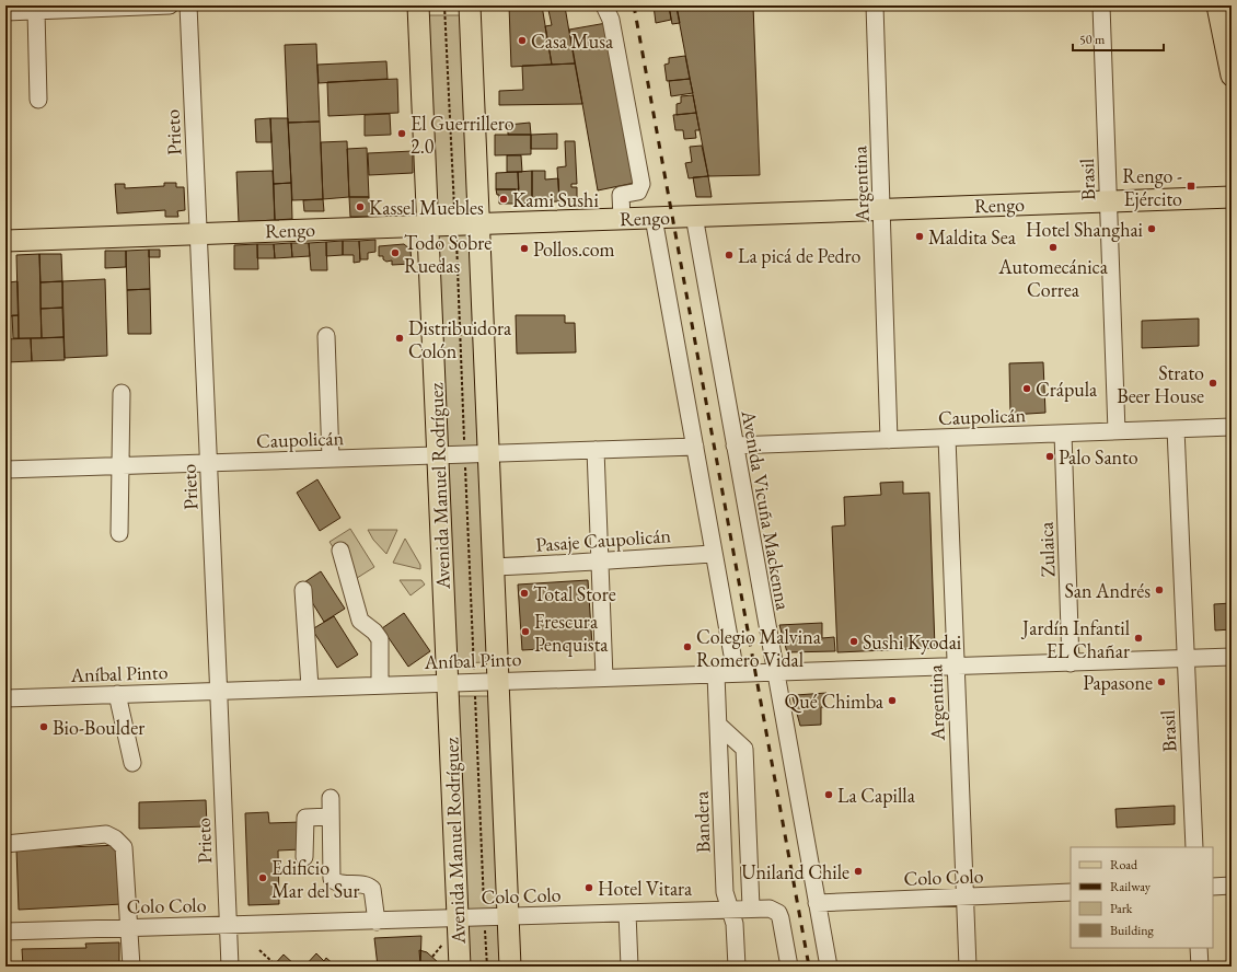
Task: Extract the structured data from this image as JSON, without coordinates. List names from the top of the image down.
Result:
{
  "streets": {
    "main road": ["Rengo", "Avenida Manuel Rodríguez"],
    "street": [
      "Prieto",
      "Brasil",
      "Argentina",
      "Caupolicán",
      "Avenida Vicuña Mackenna",
      "Pasaje Caupolicán",
      "Zulaica",
      "Aníbal Pinto",
      "Bandera",
      "Colo Colo"
    ]
  },
  "crossings": [
    ["Prieto", "Rengo"],
    ["Prieto", "Caupolicán"],
    ["Prieto", "Aníbal Pinto"],
    ["Prieto", "Colo Colo"],
    ["Brasil", "Rengo"],
    ["Brasil", "Caupolicán"],
    ["Brasil", "Aníbal Pinto"],
    ["Argentina", "Rengo"],
    ["Argentina", "Caupolicán"],
    ["Argentina", "Aníbal Pinto"],
    ["Argentina", "Colo Colo"],
    ["Rengo", "Avenida Manuel Rodríguez"],
    ["Rengo", "Avenida Vicuña Mackenna"],
    ["Caupolicán", "Avenida Manuel Rodríguez"],
    ["Caupolicán", "Avenida Vicuña Mackenna"],
    ["Caupolicán", "Zulaica"],
    ["Avenida Manuel Rodríguez", "Aníbal Pinto"],
    ["Avenida Manuel Rodríguez", "Colo Colo"],
    ["Avenida Vicuña Mackenna", "Aníbal Pinto"],
    ["Avenida Vicuña Mackenna", "Colo Colo"],
    ["Zulaica", "Aníbal Pinto"],
    ["Aníbal Pinto", "Bandera"],
    ["Bandera", "Colo Colo"]
  ],
  "places": {
    "other": [
      "Casa Musa",
      "El Guerrillero 2.0",
      "Kami Sushi",
      "Kassel Muebles",
      "Hotel Shanghai",
      "Maldita Sea",
      "Automecánica Correa",
      "Pollos.com",
      "Todo Sobre Ruedas",
      "La picá de Pedro",
      "Distribuidora Colón",
      "Strato Beer House",
      "Crápula",
      "Palo Santo",
      "San Andrés",
      "Total Store",
      "Frescura Penquista",
      "Jardín Infantil EL Chañar",
      "Sushi Kyodai",
      "Colegio Malvina Romero Vidal",
      "Papasone",
      "Qué Chimba",
      "Bio-Boulder",
      "La Capilla",
      "Uniland Chile",
      "Edificio Mar del Sur",
      "Hotel Vitara"
    ],
    "transit": ["Rengo - Ejército"]
  },
  "legend": [
    "Road",
    "Railway",
    "Park",
    "Building"
  ],
  "scale_bar": "50 m"
}
